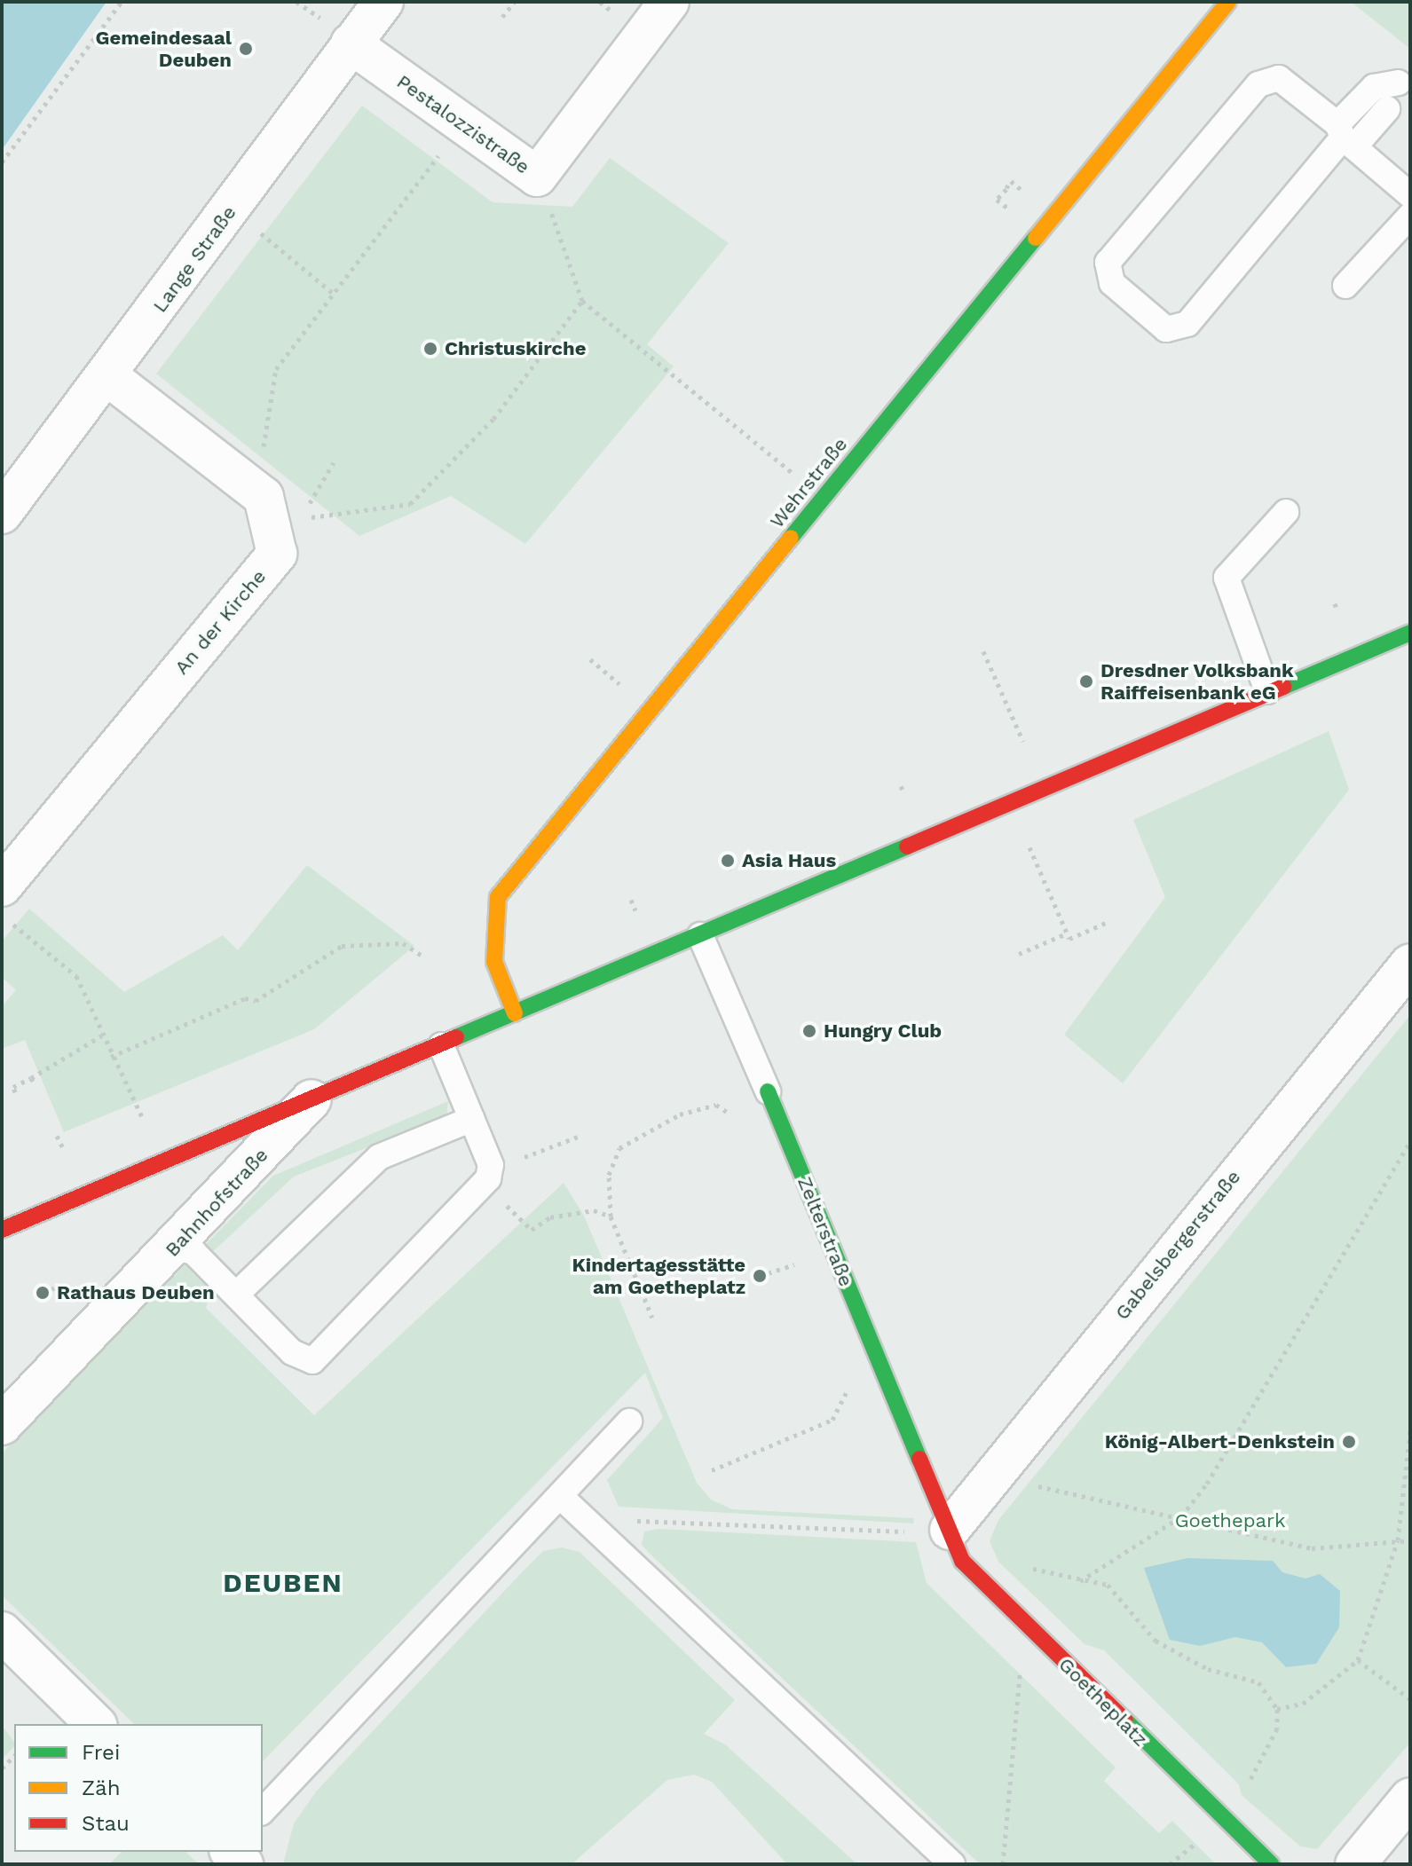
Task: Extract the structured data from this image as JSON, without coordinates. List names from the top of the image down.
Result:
{
  "streets": {
    "street": [
      "Pestalozzistraße",
      "Lange Straße",
      "Wehrstraße",
      "An der Kirche",
      "Bahnhofstraße",
      "Zelterstraße",
      "Gabelsbergerstraße",
      "Goetheplatz"
    ]
  },
  "crossings": [
    ["Pestalozzistraße", "Lange Straße"],
    ["Lange Straße", "An der Kirche"],
    ["Zelterstraße", "Gabelsbergerstraße"],
    ["Zelterstraße", "Goetheplatz"],
    ["Gabelsbergerstraße", "Goetheplatz"]
  ],
  "districts": ["DEUBEN"],
  "parks": ["Goethepark"],
  "places": [
    "Gemeindesaal Deuben",
    "Christuskirche",
    "Dresdner Volksbank Raiffeisenbank eG",
    "Asia Haus",
    "Hungry Club",
    "Kindertagesstätte am Goetheplatz",
    "Rathaus Deuben",
    "König-Albert-Denkstein"
  ],
  "legend": ["Frei", "Zäh", "Stau"]
}
